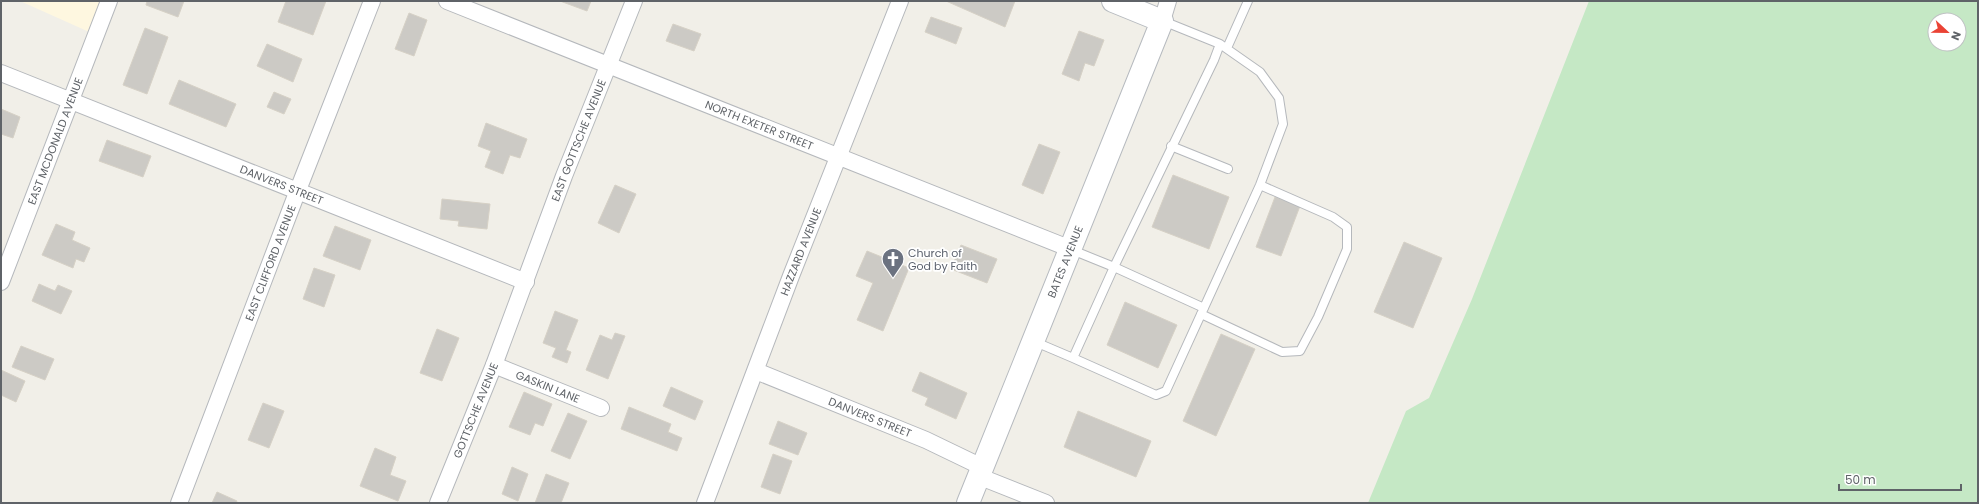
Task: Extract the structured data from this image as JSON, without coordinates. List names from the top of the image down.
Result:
{
  "streets": {
    "street": [
      "NORTH EXETER STREET",
      "EAST MCDONALD AVENUE",
      "EAST GOTTSCHE AVENUE",
      "DANVERS STREET",
      "HAZZARD AVENUE",
      "BATES AVENUE",
      "EAST CLIFFORD AVENUE",
      "GASKIN LANE",
      "GOTTSCHE AVENUE"
    ]
  },
  "crossings": [
    ["NORTH EXETER STREET", "EAST GOTTSCHE AVENUE"],
    ["NORTH EXETER STREET", "HAZZARD AVENUE"],
    ["NORTH EXETER STREET", "BATES AVENUE"],
    ["EAST MCDONALD AVENUE", "DANVERS STREET"],
    ["EAST GOTTSCHE AVENUE", "DANVERS STREET"],
    ["EAST GOTTSCHE AVENUE", "GOTTSCHE AVENUE"],
    ["DANVERS STREET", "HAZZARD AVENUE"],
    ["DANVERS STREET", "BATES AVENUE"],
    ["DANVERS STREET", "EAST CLIFFORD AVENUE"],
    ["DANVERS STREET", "GOTTSCHE AVENUE"],
    ["GASKIN LANE", "GOTTSCHE AVENUE"]
  ],
  "places": {
    "church": ["Church of God by Faith"]
  },
  "scale_bar": "50 m",
  "north": "right"
}
